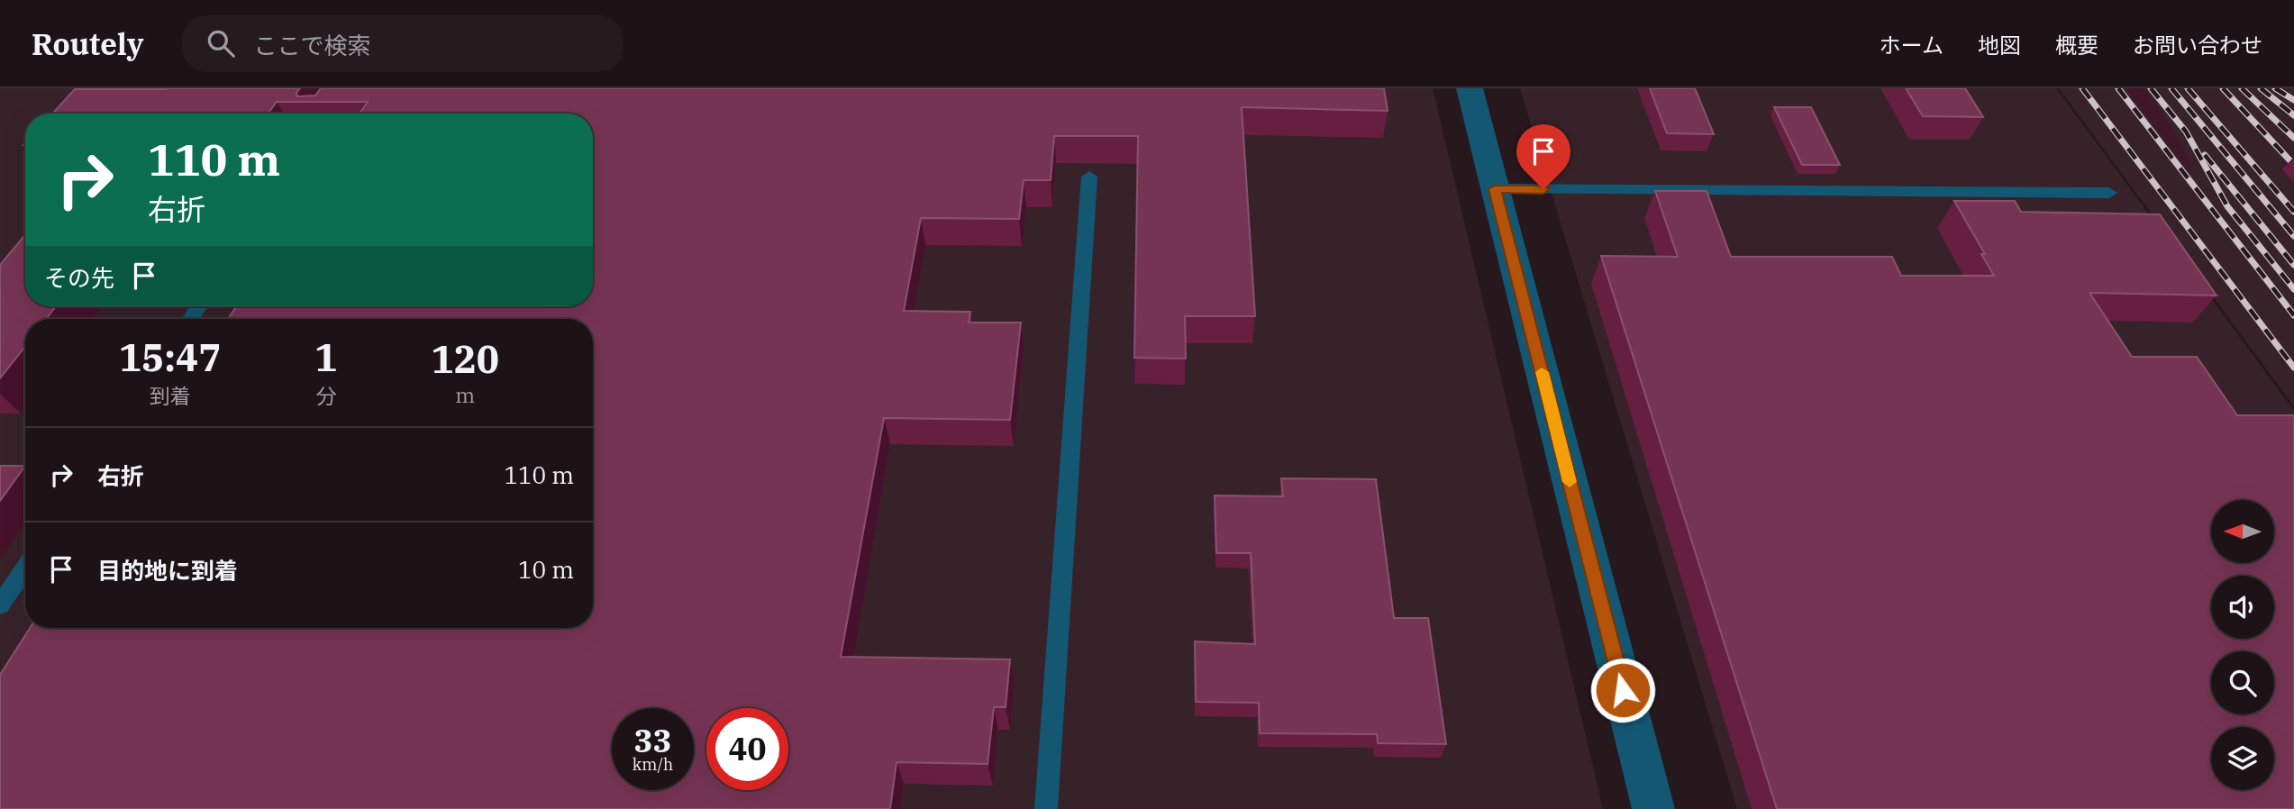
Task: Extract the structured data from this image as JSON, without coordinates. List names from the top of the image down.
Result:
{
  "north": "left",
  "page": {
    "header": "Routely",
    "search": "ここで検索",
    "nav": [
      "ホーム",
      "地図",
      "概要",
      "お問い合わせ"
    ],
    "turn": ["110 m", "右折"],
    "then": "その先",
    "eta": [
      "15:47",
      "到着",
      "1",
      "分",
      "120",
      "m"
    ],
    "list": [
      {
        "name": "右折",
        "value": "110 m"
      },
      {
        "name": "目的地に到着",
        "value": "10 m"
      }
    ],
    "speed": "33 km/h",
    "limit": "40"
  }
}
